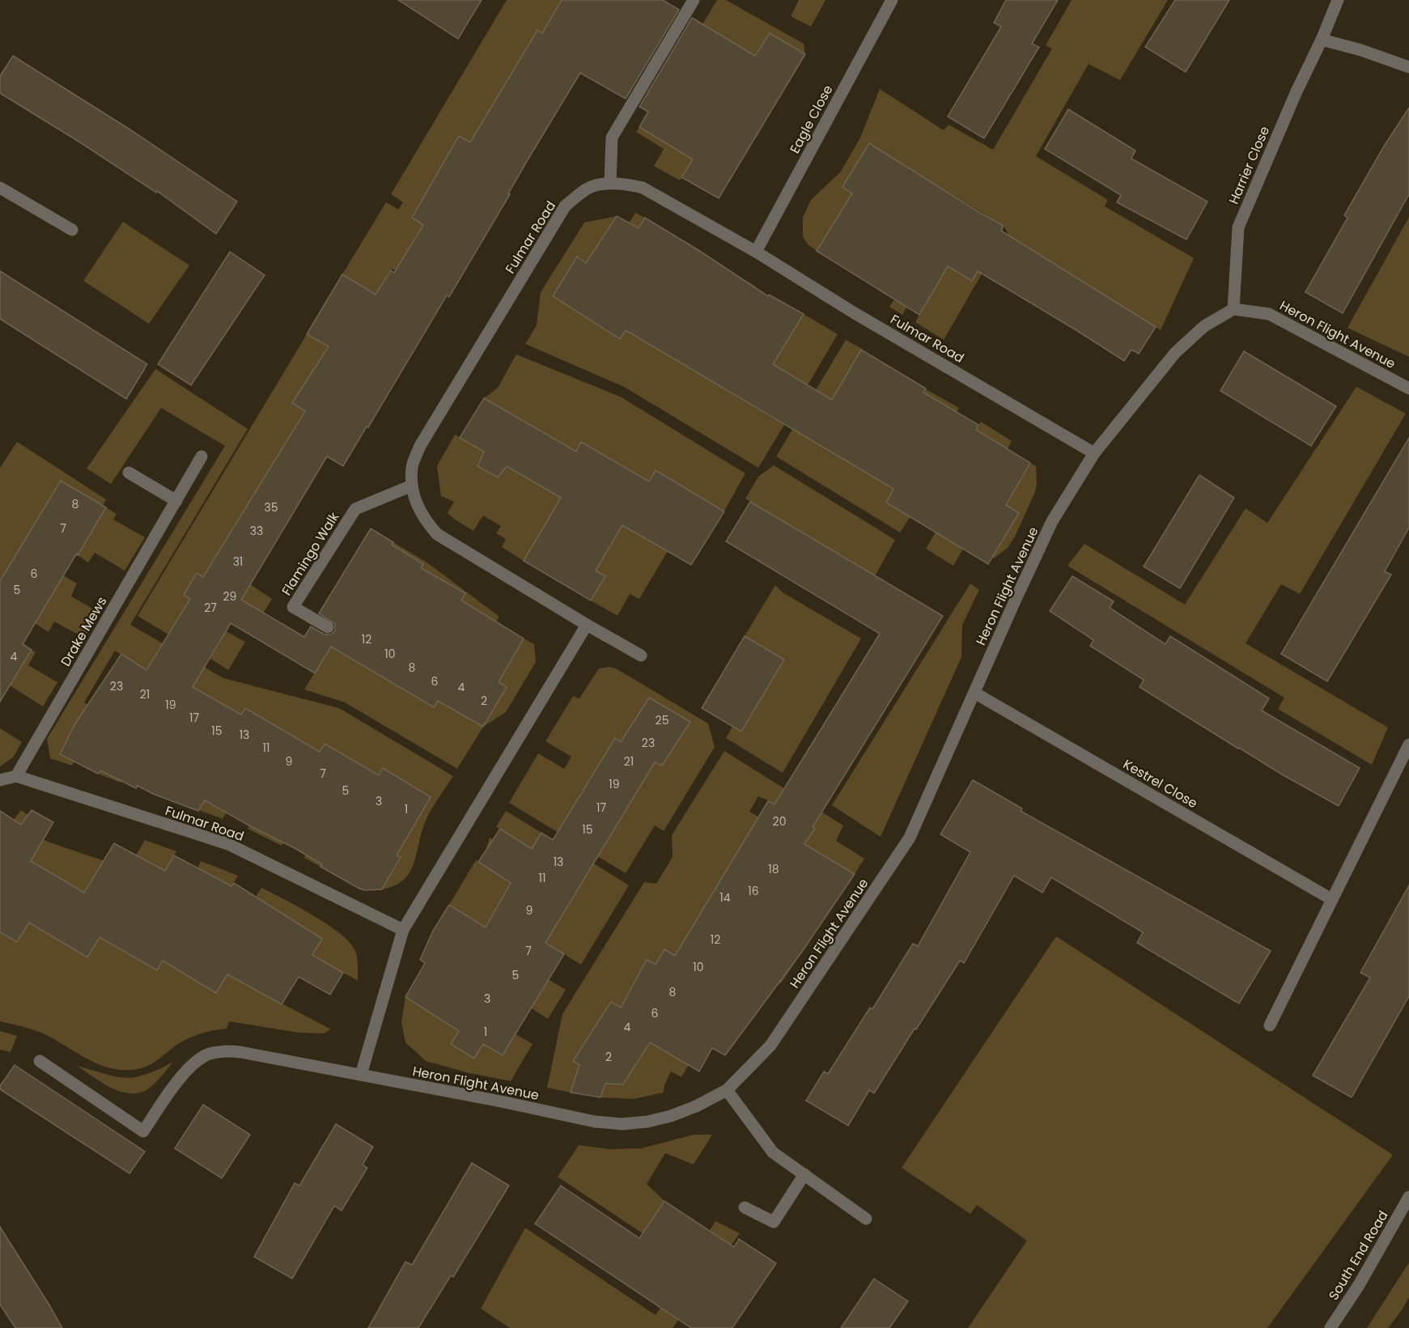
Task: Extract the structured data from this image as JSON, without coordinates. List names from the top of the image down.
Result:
{
  "streets": {
    "street": [
      "Eagle Close",
      "Harrier Close",
      "Fulmar Road",
      "Heron Flight Avenue",
      "Flamingo Walk",
      "Drake Mews",
      "Kestrel Close",
      "South End Road"
    ]
  },
  "crossings": [
    ["Eagle Close", "Fulmar Road"],
    ["Harrier Close", "Heron Flight Avenue"],
    ["Fulmar Road", "Heron Flight Avenue"],
    ["Fulmar Road", "Flamingo Walk"],
    ["Fulmar Road", "Drake Mews"],
    ["Heron Flight Avenue", "Kestrel Close"]
  ],
  "house_numbers": [
    "8",
    "35",
    "7",
    "33",
    "31",
    "6",
    "5",
    "29",
    "27",
    "12",
    "10",
    "4",
    "8",
    "6",
    "23",
    "4",
    "21",
    "2",
    "19",
    "17",
    "25",
    "15",
    "13",
    "23",
    "11",
    "9",
    "21",
    "7",
    "19",
    "5",
    "3",
    "17",
    "1",
    "20",
    "15",
    "13",
    "18",
    "11",
    "16",
    "14",
    "9",
    "12",
    "7",
    "10",
    "5",
    "8",
    "3",
    "6",
    "4",
    "1",
    "2"
  ]
}
